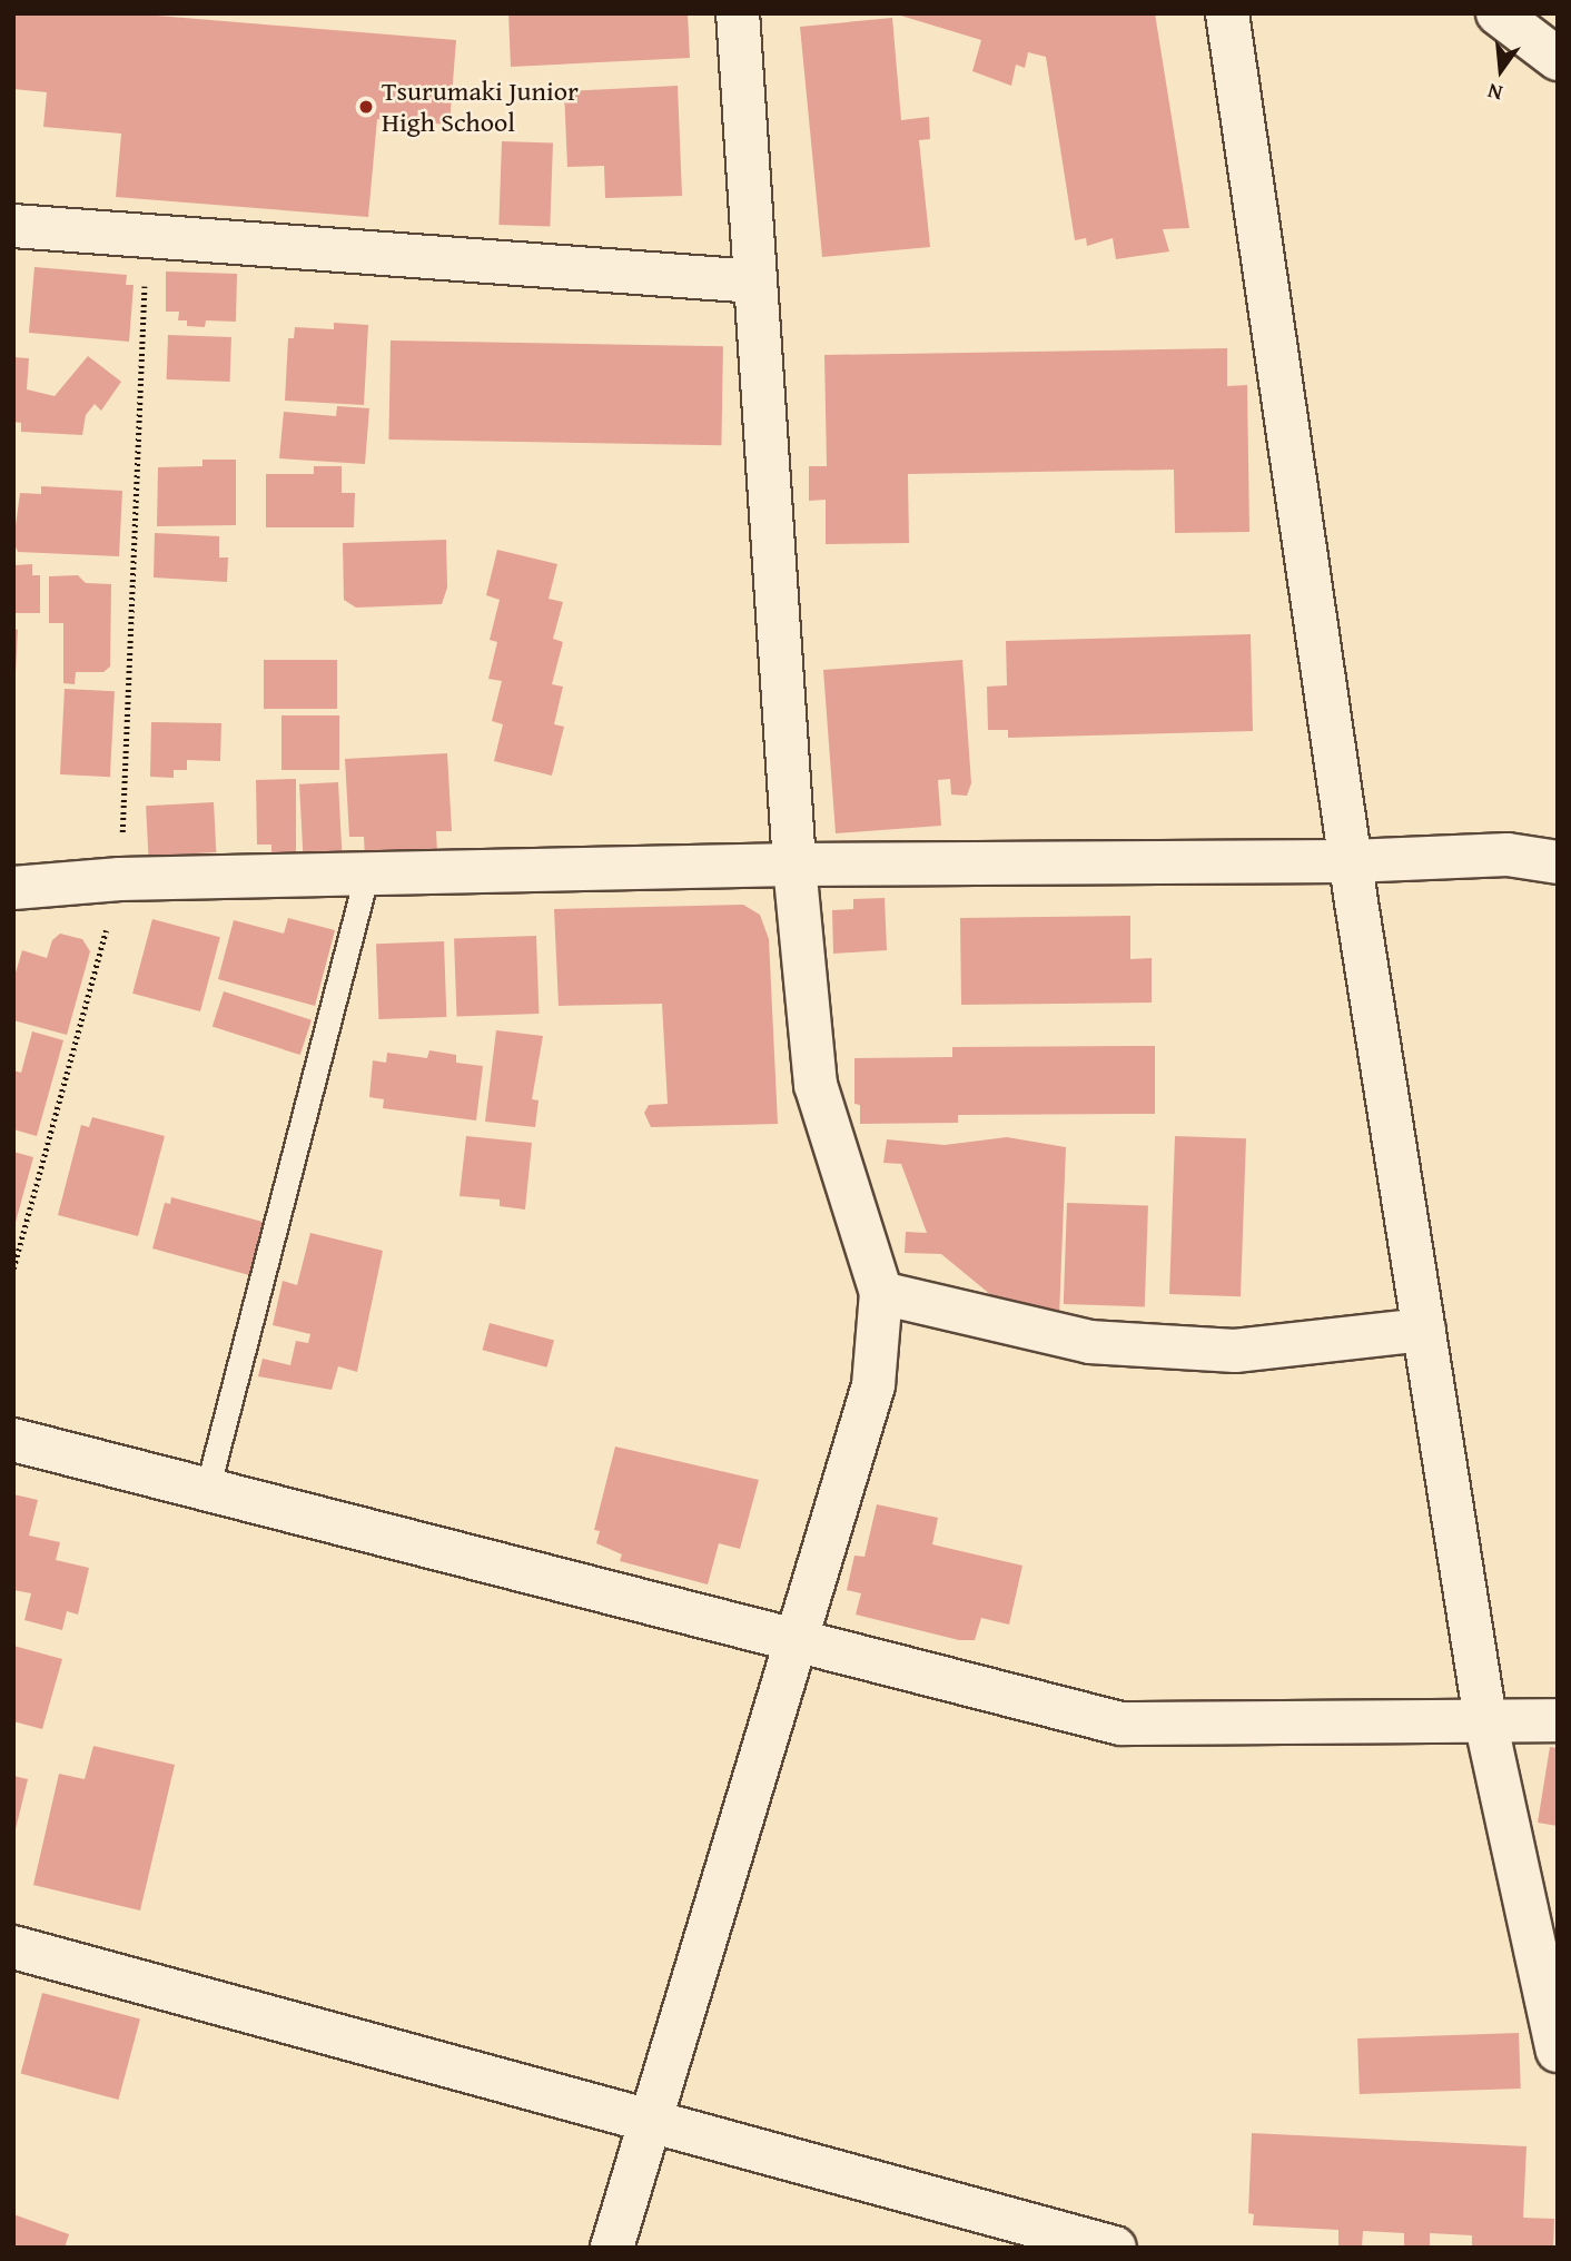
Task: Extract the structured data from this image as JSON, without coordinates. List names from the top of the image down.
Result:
{
  "places": ["Tsurumaki Junior High School"],
  "north": "bottom"
}
